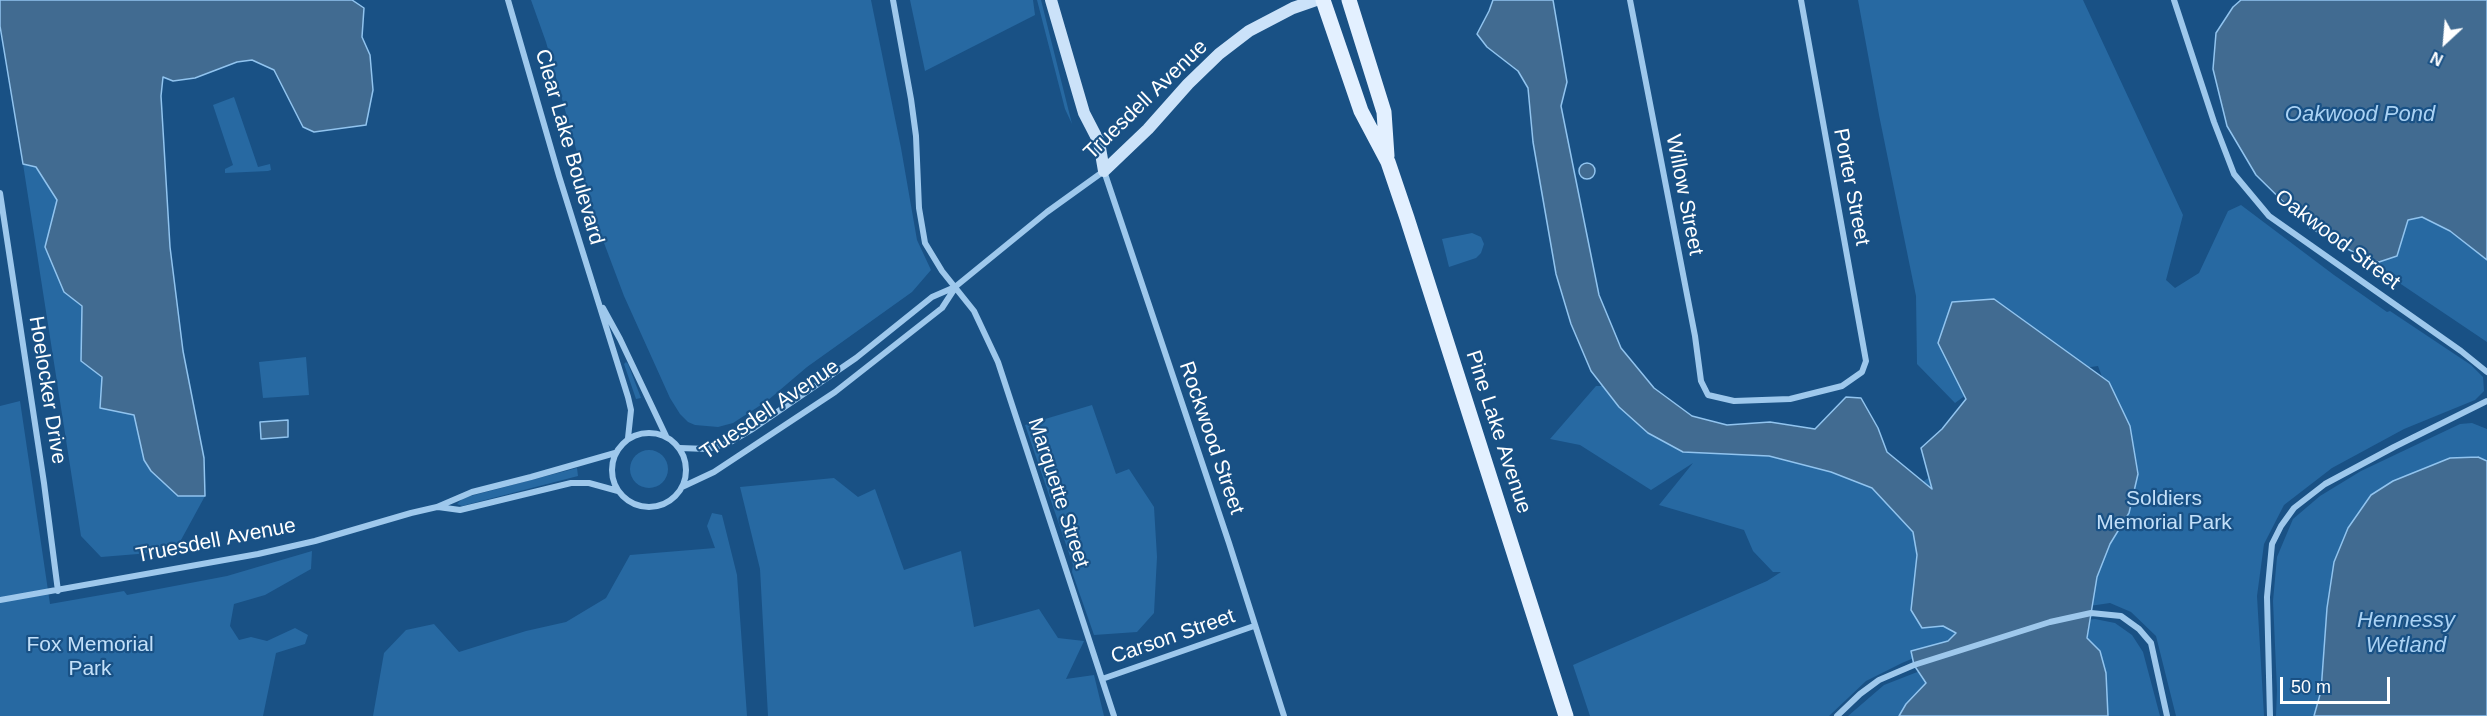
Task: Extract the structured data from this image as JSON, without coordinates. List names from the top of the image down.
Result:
{
  "streets": {
    "main road": ["Pine Lake Avenue"],
    "street": [
      "Truesdell Avenue",
      "Clear Lake Boulevard",
      "Porter Street",
      "Willow Street",
      "Oakwood Street",
      "Hoelocker Drive",
      "Rockwood Street",
      "Marquette Street",
      "Carson Street"
    ]
  },
  "crossings": [
    ["Truesdell Avenue", "Clear Lake Boulevard"],
    ["Truesdell Avenue", "Hoelocker Drive"],
    ["Truesdell Avenue", "Rockwood Street"],
    ["Truesdell Avenue", "Marquette Street"],
    ["Porter Street", "Willow Street"],
    ["Rockwood Street", "Carson Street"],
    ["Marquette Street", "Carson Street"]
  ],
  "water": ["Oakwood Pond", "Hennessy Wetland"],
  "parks": ["Soldiers Memorial Park", "Fox Memorial Park"],
  "scale_bar": "50 m",
  "north": "bottom left"
}
